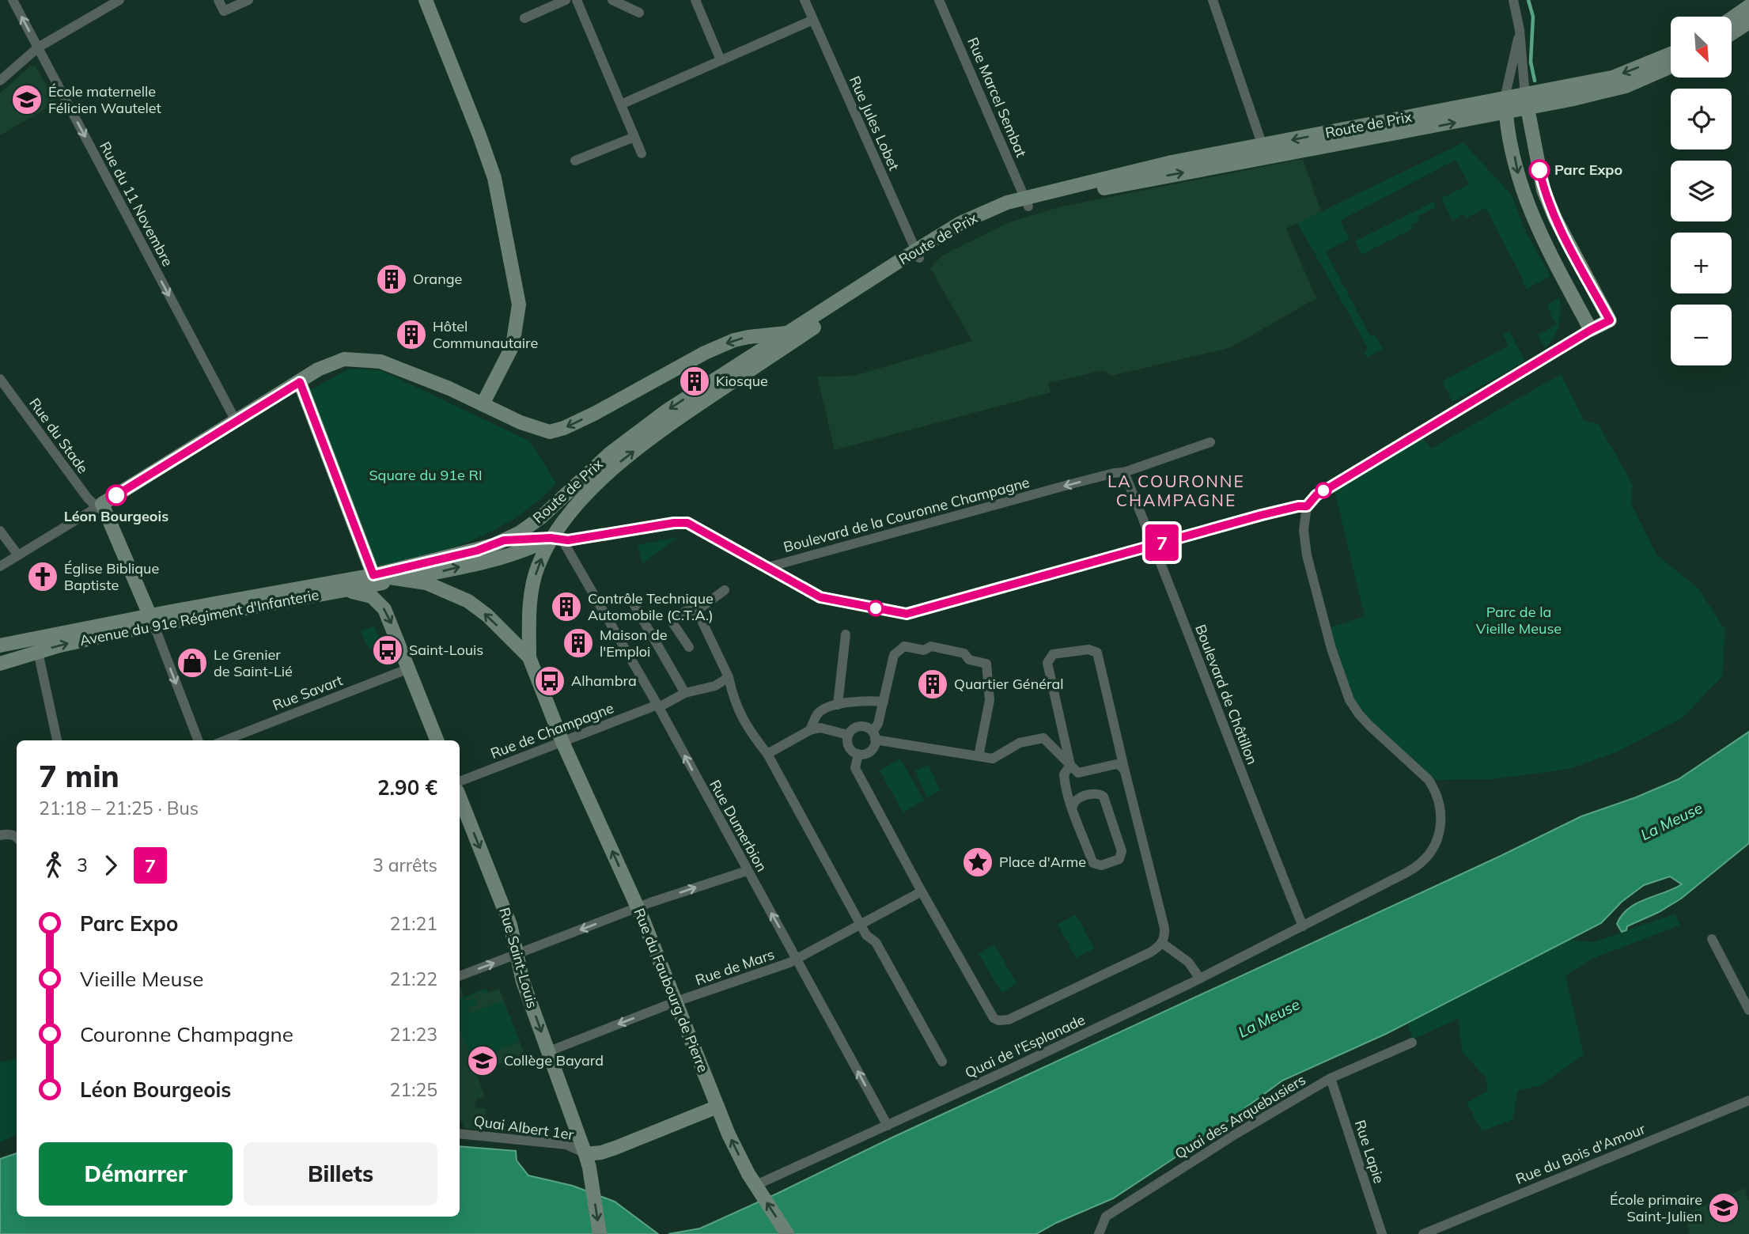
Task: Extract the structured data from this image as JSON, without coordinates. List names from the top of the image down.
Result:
{
  "streets": {
    "main road": [
      "Route de Prix",
      "Avenue du 91e Régiment d'Infanterie",
      "Rue Saint-Louis",
      "Rue du Faubourg de Pierre"
    ],
    "street": [
      "Rue Marcel Sembat",
      "Rue Jules Lobet",
      "Rue du 11 Novembre",
      "Rue du Stade",
      "Boulevard de la Couronne Champagne",
      "Rue Savart",
      "Boulevard de Châtillon",
      "Rue de Champagne",
      "Rue Dumerbion",
      "Rue de Mars",
      "Quai de l'Esplanade",
      "Quai des Arquebusiers",
      "Quai Albert 1er",
      "Rue Lapie",
      "Rue du Bois d'Amour"
    ]
  },
  "crossings": [
    ["Rue Marcel Sembat", "Route de Prix"],
    ["Rue Jules Lobet", "Route de Prix"],
    ["Route de Prix", "Avenue du 91e Régiment d'Infanterie"],
    ["Route de Prix", "Rue Dumerbion"],
    ["Boulevard de la Couronne Champagne", "Boulevard de Châtillon"],
    ["Avenue du 91e Régiment d'Infanterie", "Rue de Champagne"],
    ["Avenue du 91e Régiment d'Infanterie", "Rue du Faubourg de Pierre"],
    ["Boulevard de Châtillon", "Quai de l'Esplanade"],
    ["Rue de Champagne", "Rue Dumerbion"],
    ["Rue de Champagne", "Rue du Faubourg de Pierre"],
    ["Rue Dumerbion", "Rue de Mars"],
    ["Rue Dumerbion", "Quai de l'Esplanade"],
    ["Rue Saint-Louis", "Rue de Mars"],
    ["Rue Saint-Louis", "Quai Albert 1er"],
    ["Rue de Mars", "Rue du Faubourg de Pierre"],
    ["Rue du Faubourg de Pierre", "Quai de l'Esplanade"],
    ["Quai des Arquebusiers", "Rue Lapie"]
  ],
  "one_way": ["Rue Saint-Louis", "Rue du Faubourg de Pierre"],
  "districts": ["LA COURONNE CHAMPAGNE"],
  "water": ["La Meuse"],
  "parks": ["Square du 91e RI", "Parc de la Vieille Meuse"],
  "places": {
    "school or university": ["École maternelle Félicien Wautelet", "Collège Bayard", "École primaire Saint-Julien"],
    "other": ["Parc Expo", "Léon Bourgeois"],
    "building": [
      "Orange",
      "Hôtel Communautaire",
      "Kiosque",
      "Contrôle Technique Automobile (C.T.A.)",
      "Maison de l'Emploi",
      "Quartier Général"
    ],
    "church": ["Église Biblique Baptiste"],
    "bus stop": ["Saint-Louis", "Alhambra"],
    "shop": ["Le Grenier de Saint-Lié"],
    "place": ["Place d'Arme"]
  },
  "lines": ["bus line 7"],
  "north": "bottom right",
  "page": {
    "on_map": "7",
    "map_buttons": ["+", "−"],
    "heading": ["7 min", "21:18 – 21:25 · Bus", "2.90 €"],
    "legs": ["3", "7", "3 arrêts"],
    "list": [
      {
        "name": "Parc Expo",
        "value": "21:21"
      },
      {
        "name": "Vieille Meuse",
        "value": "21:22"
      },
      {
        "name": "Couronne Champagne",
        "value": "21:23"
      },
      {
        "name": "Léon Bourgeois",
        "value": "21:25"
      }
    ],
    "buttons": ["Démarrer", "Billets"]
  }
}
